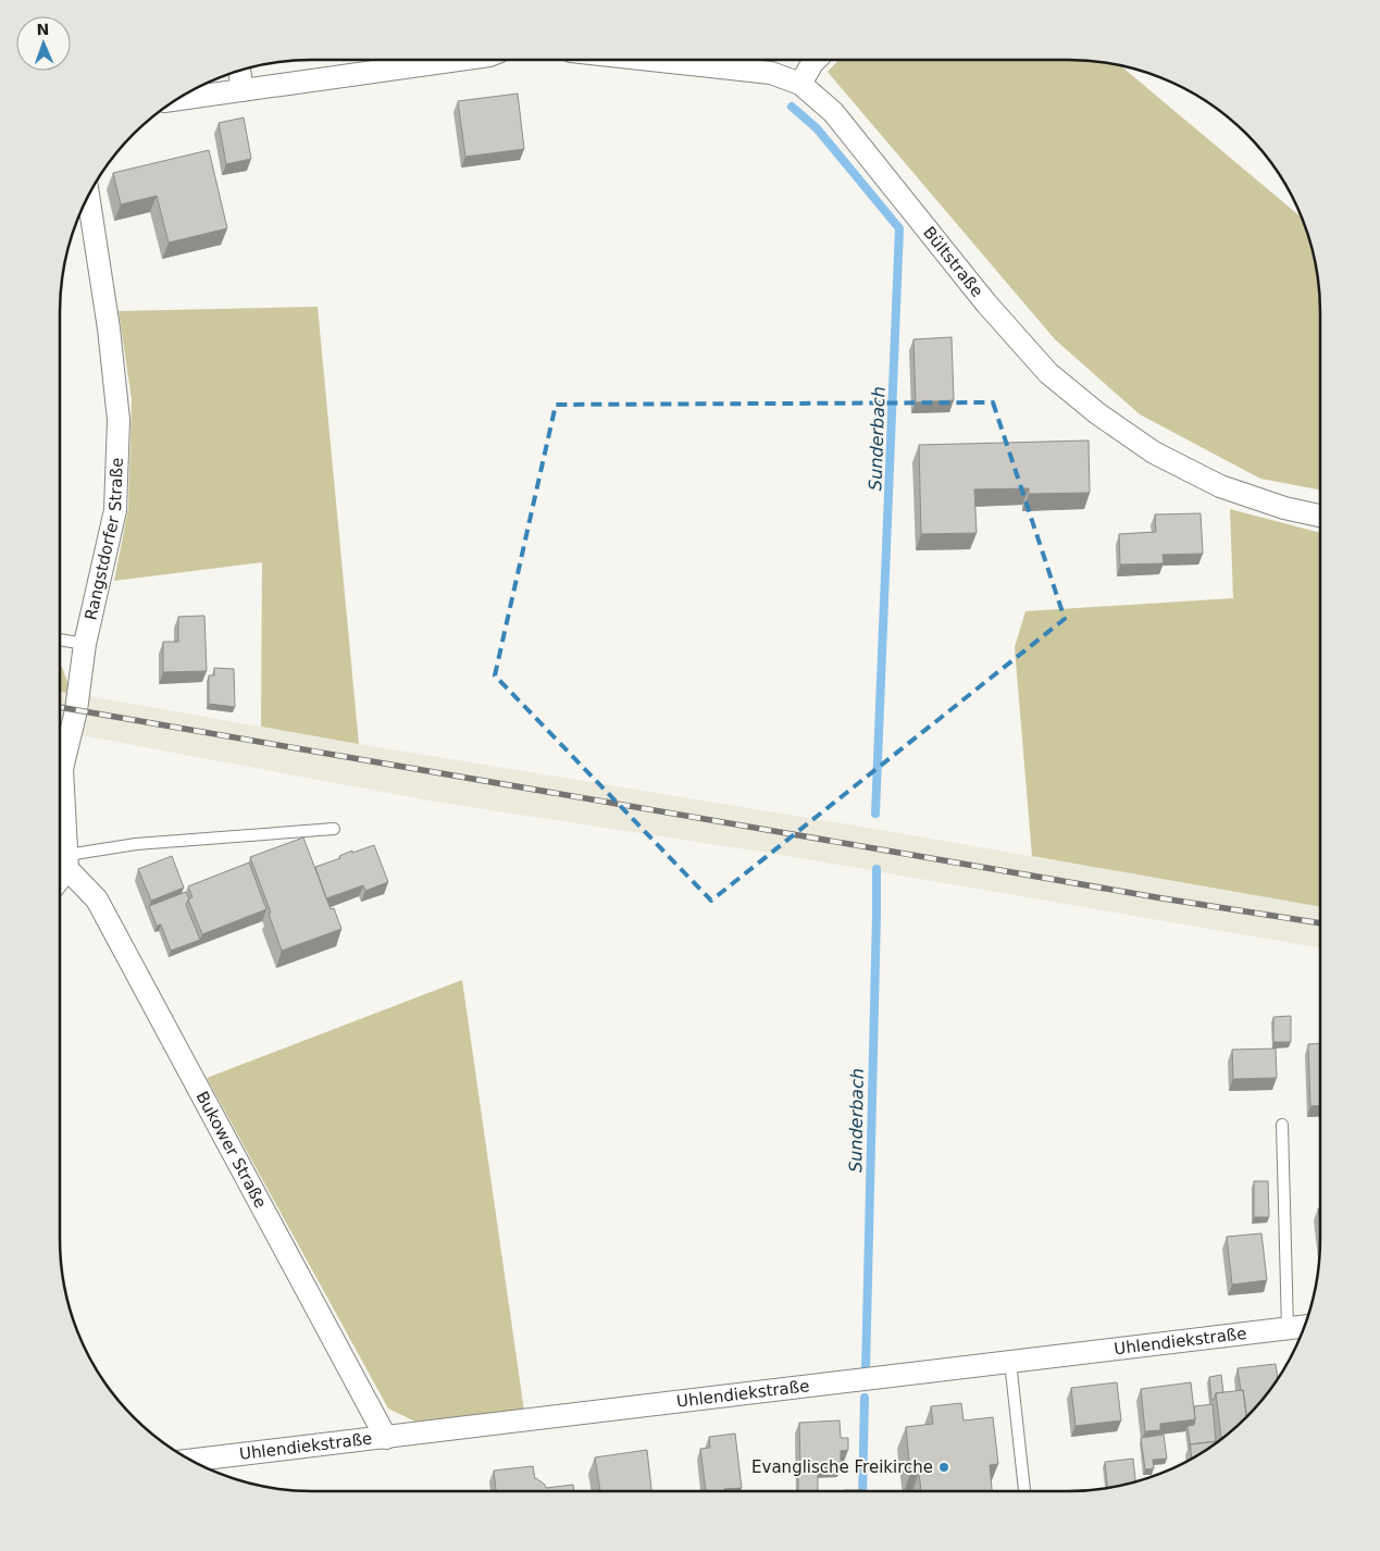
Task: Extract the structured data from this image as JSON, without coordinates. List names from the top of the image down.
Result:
{
  "streets": {
    "street": [
      "Bültstraße",
      "Rangstdorfer Straße",
      "Bukower Straße",
      "Uhlendiekstraße"
    ]
  },
  "crossings": [
    ["Rangstdorfer Straße", "Bukower Straße"],
    ["Bukower Straße", "Uhlendiekstraße"]
  ],
  "water": ["Sunderbach"],
  "places": ["Evanglische Freikirche"],
  "north": "top"
}
